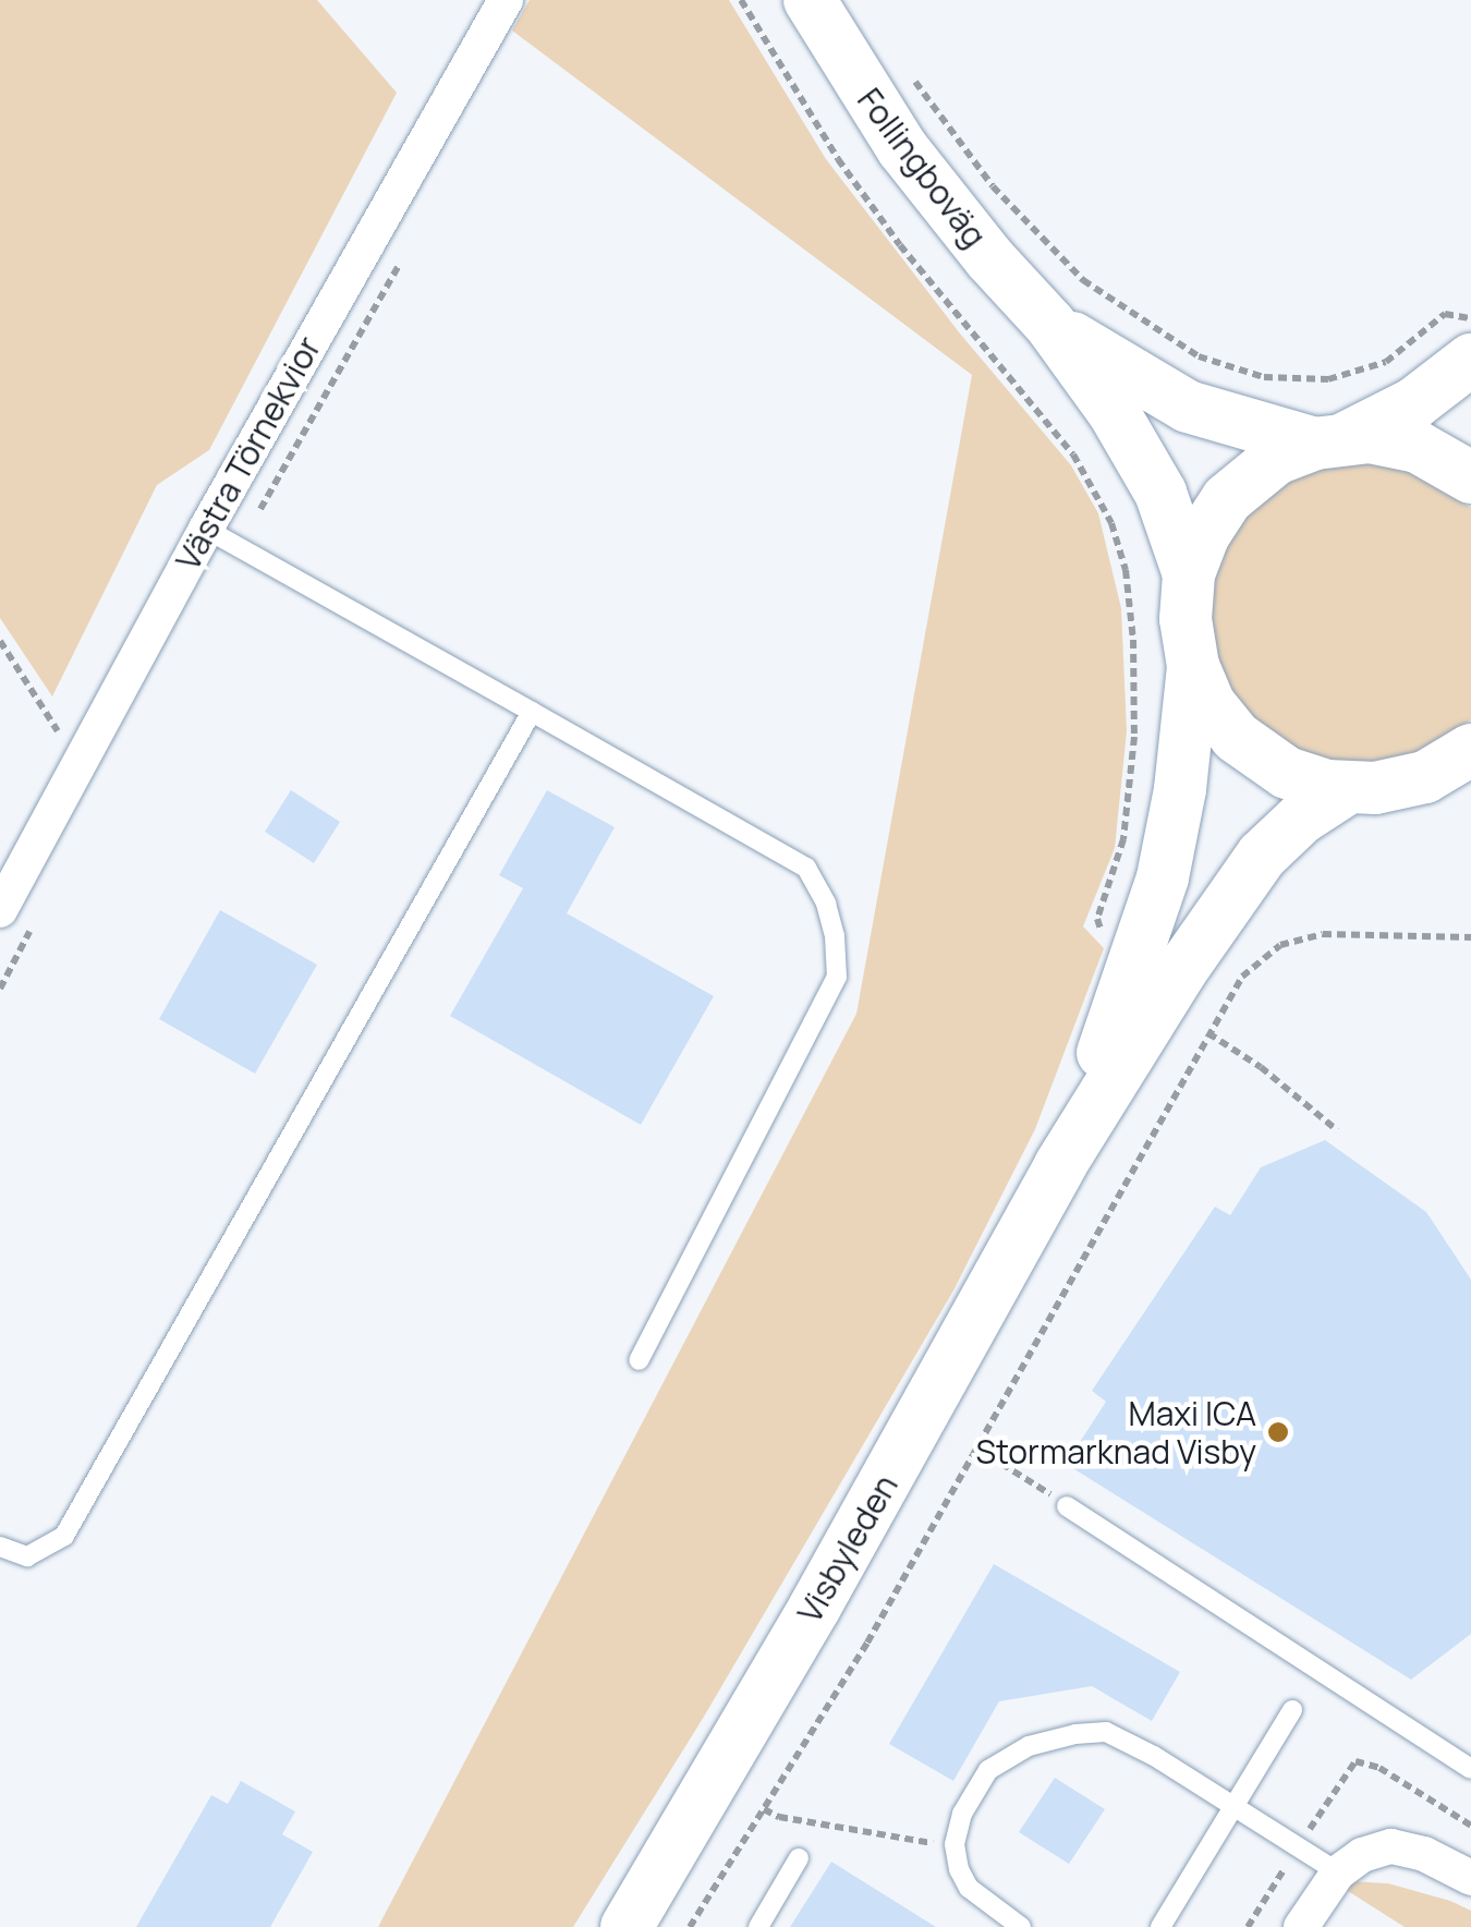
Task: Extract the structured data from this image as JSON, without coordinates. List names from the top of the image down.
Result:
{
  "streets": {
    "main road": ["Follingboväg", "Visbyleden"],
    "street": ["Västra Törnekvior"]
  },
  "places": ["Maxi ICA Stormarknad Visby"]
}
